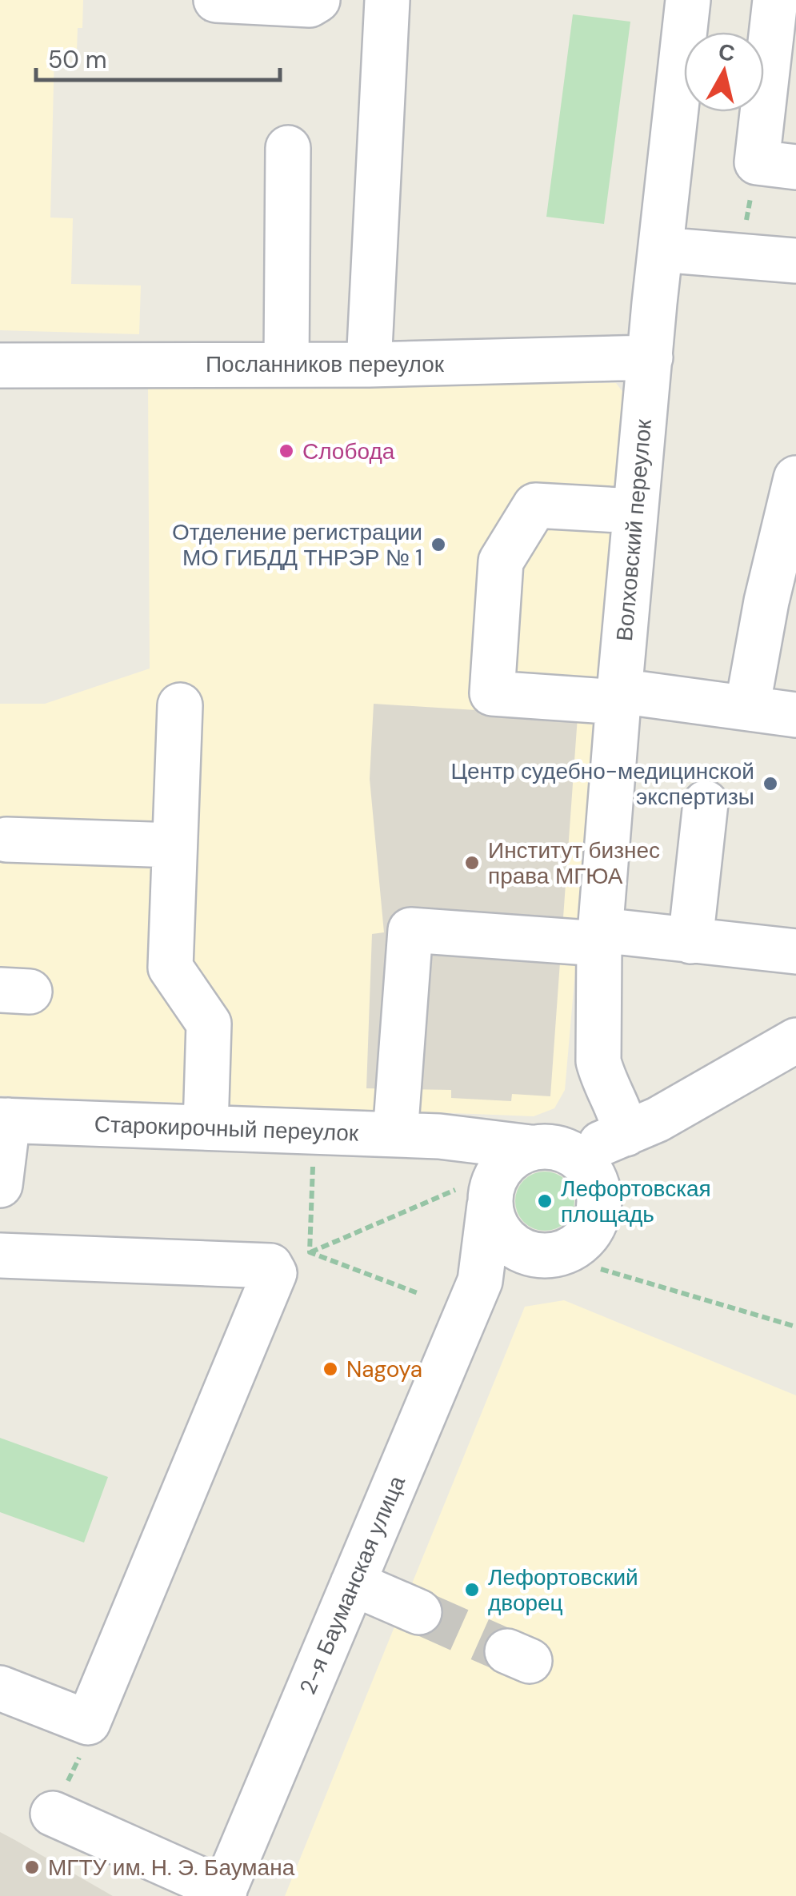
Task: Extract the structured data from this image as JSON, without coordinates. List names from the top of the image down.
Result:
{
  "streets": {
    "street": [
      "Посланников переулок",
      "Волховский переулок",
      "Старокирочный переулок",
      "2-я Бауманская улица"
    ]
  },
  "crossings": [
    ["Посланников переулок", "Волховский переулок"],
    ["Старокирочный переулок", "2-я Бауманская улица"]
  ],
  "places": [
    "Слобода",
    "Отделение регистрации МО ГИБДД ТНРЭР № 1",
    "Центр судебно-медицинской экспертизы",
    "Институт бизнес права МГЮА",
    "Лефортовская площадь",
    "Nagoya",
    "Лефортовский дворец",
    "МГТУ им. Н. Э. Баумана"
  ],
  "scale_bar": "50 m",
  "north": "top"
}
